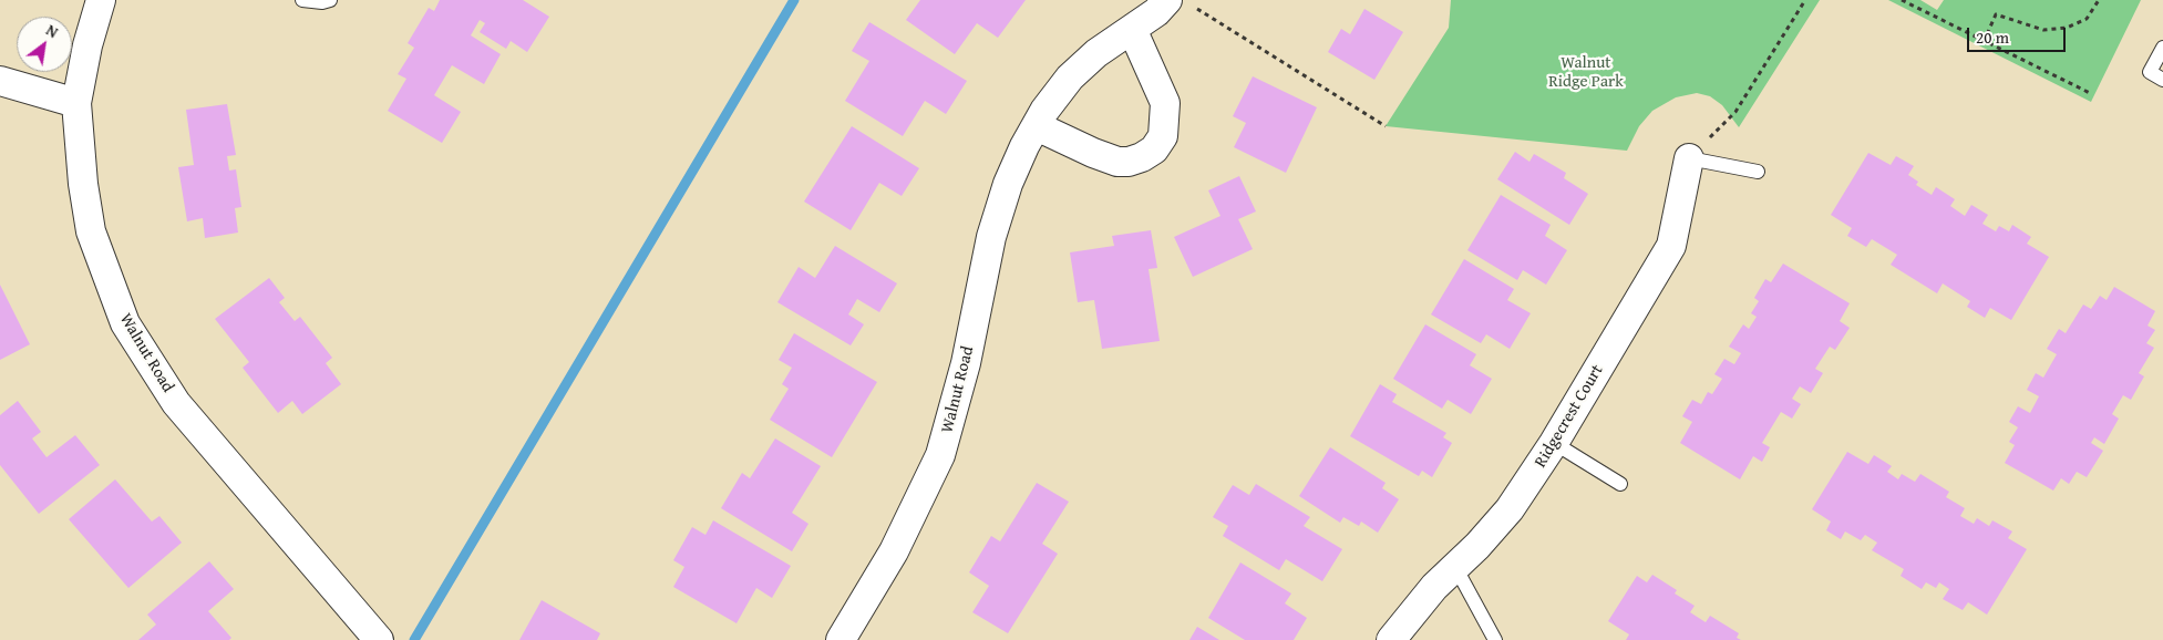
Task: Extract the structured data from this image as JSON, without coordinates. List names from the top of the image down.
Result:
{
  "streets": {
    "street": ["Walnut Road", "Ridgecrest Court"]
  },
  "parks": ["Walnut Ridge Park"],
  "scale_bar": "20 m",
  "north": "top right"
}
